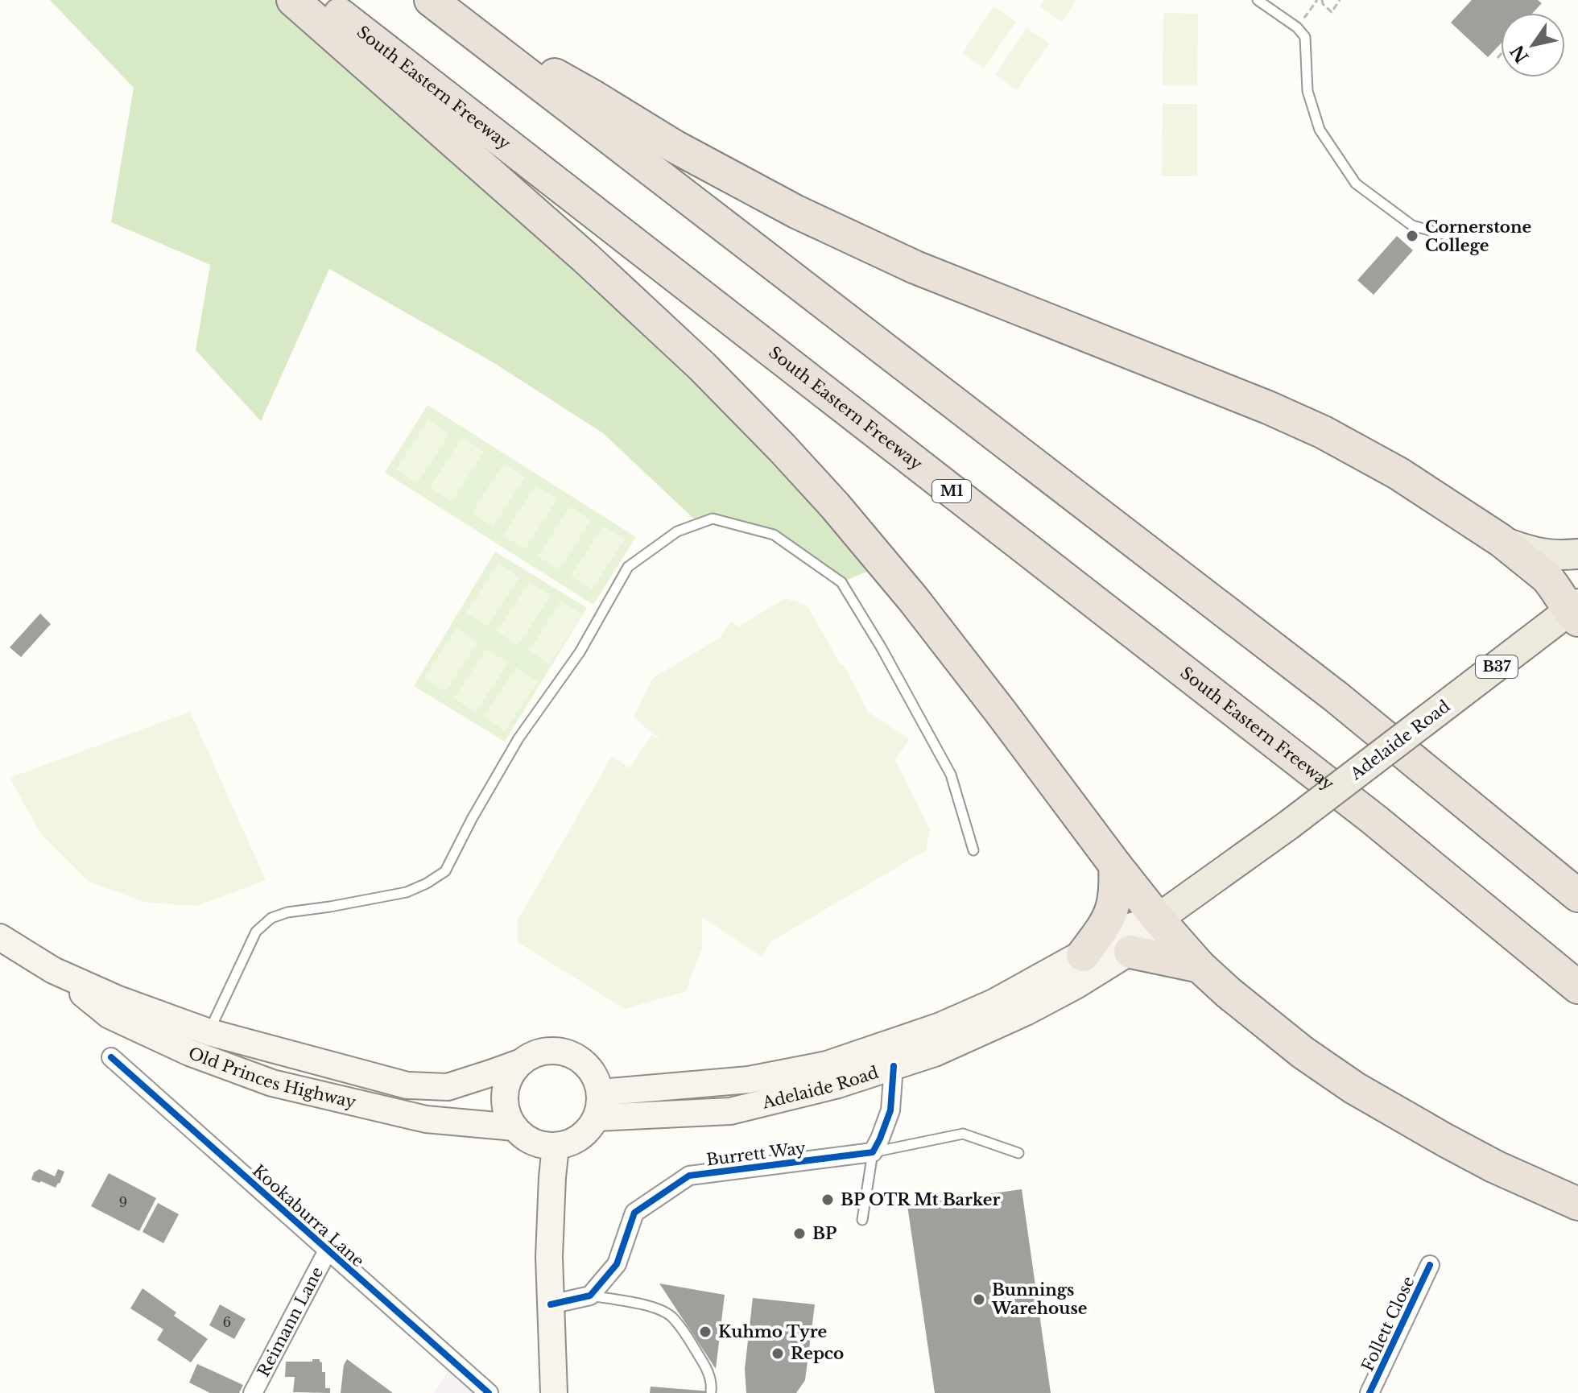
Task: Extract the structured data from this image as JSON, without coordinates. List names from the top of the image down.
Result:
{
  "streets": {
    "highway": ["South Eastern Freeway", "M1"],
    "main road": ["B37", "Adelaide Road", "Old Princes Highway"],
    "street": [
      "Burrett Way",
      "Kookaburra Lane",
      "Reimann Lane",
      "Follett Close"
    ]
  },
  "crossings": [
    ["Adelaide Road", "Old Princes Highway"],
    ["Kookaburra Lane", "Reimann Lane"]
  ],
  "places": [
    "Cornerstone College",
    "BP OTR Mt Barker",
    "BP",
    "Bunnings Warehouse",
    "Kuhmo Tyre",
    "Repco"
  ],
  "house_numbers": ["9", "6"],
  "north": "bottom left"
}
